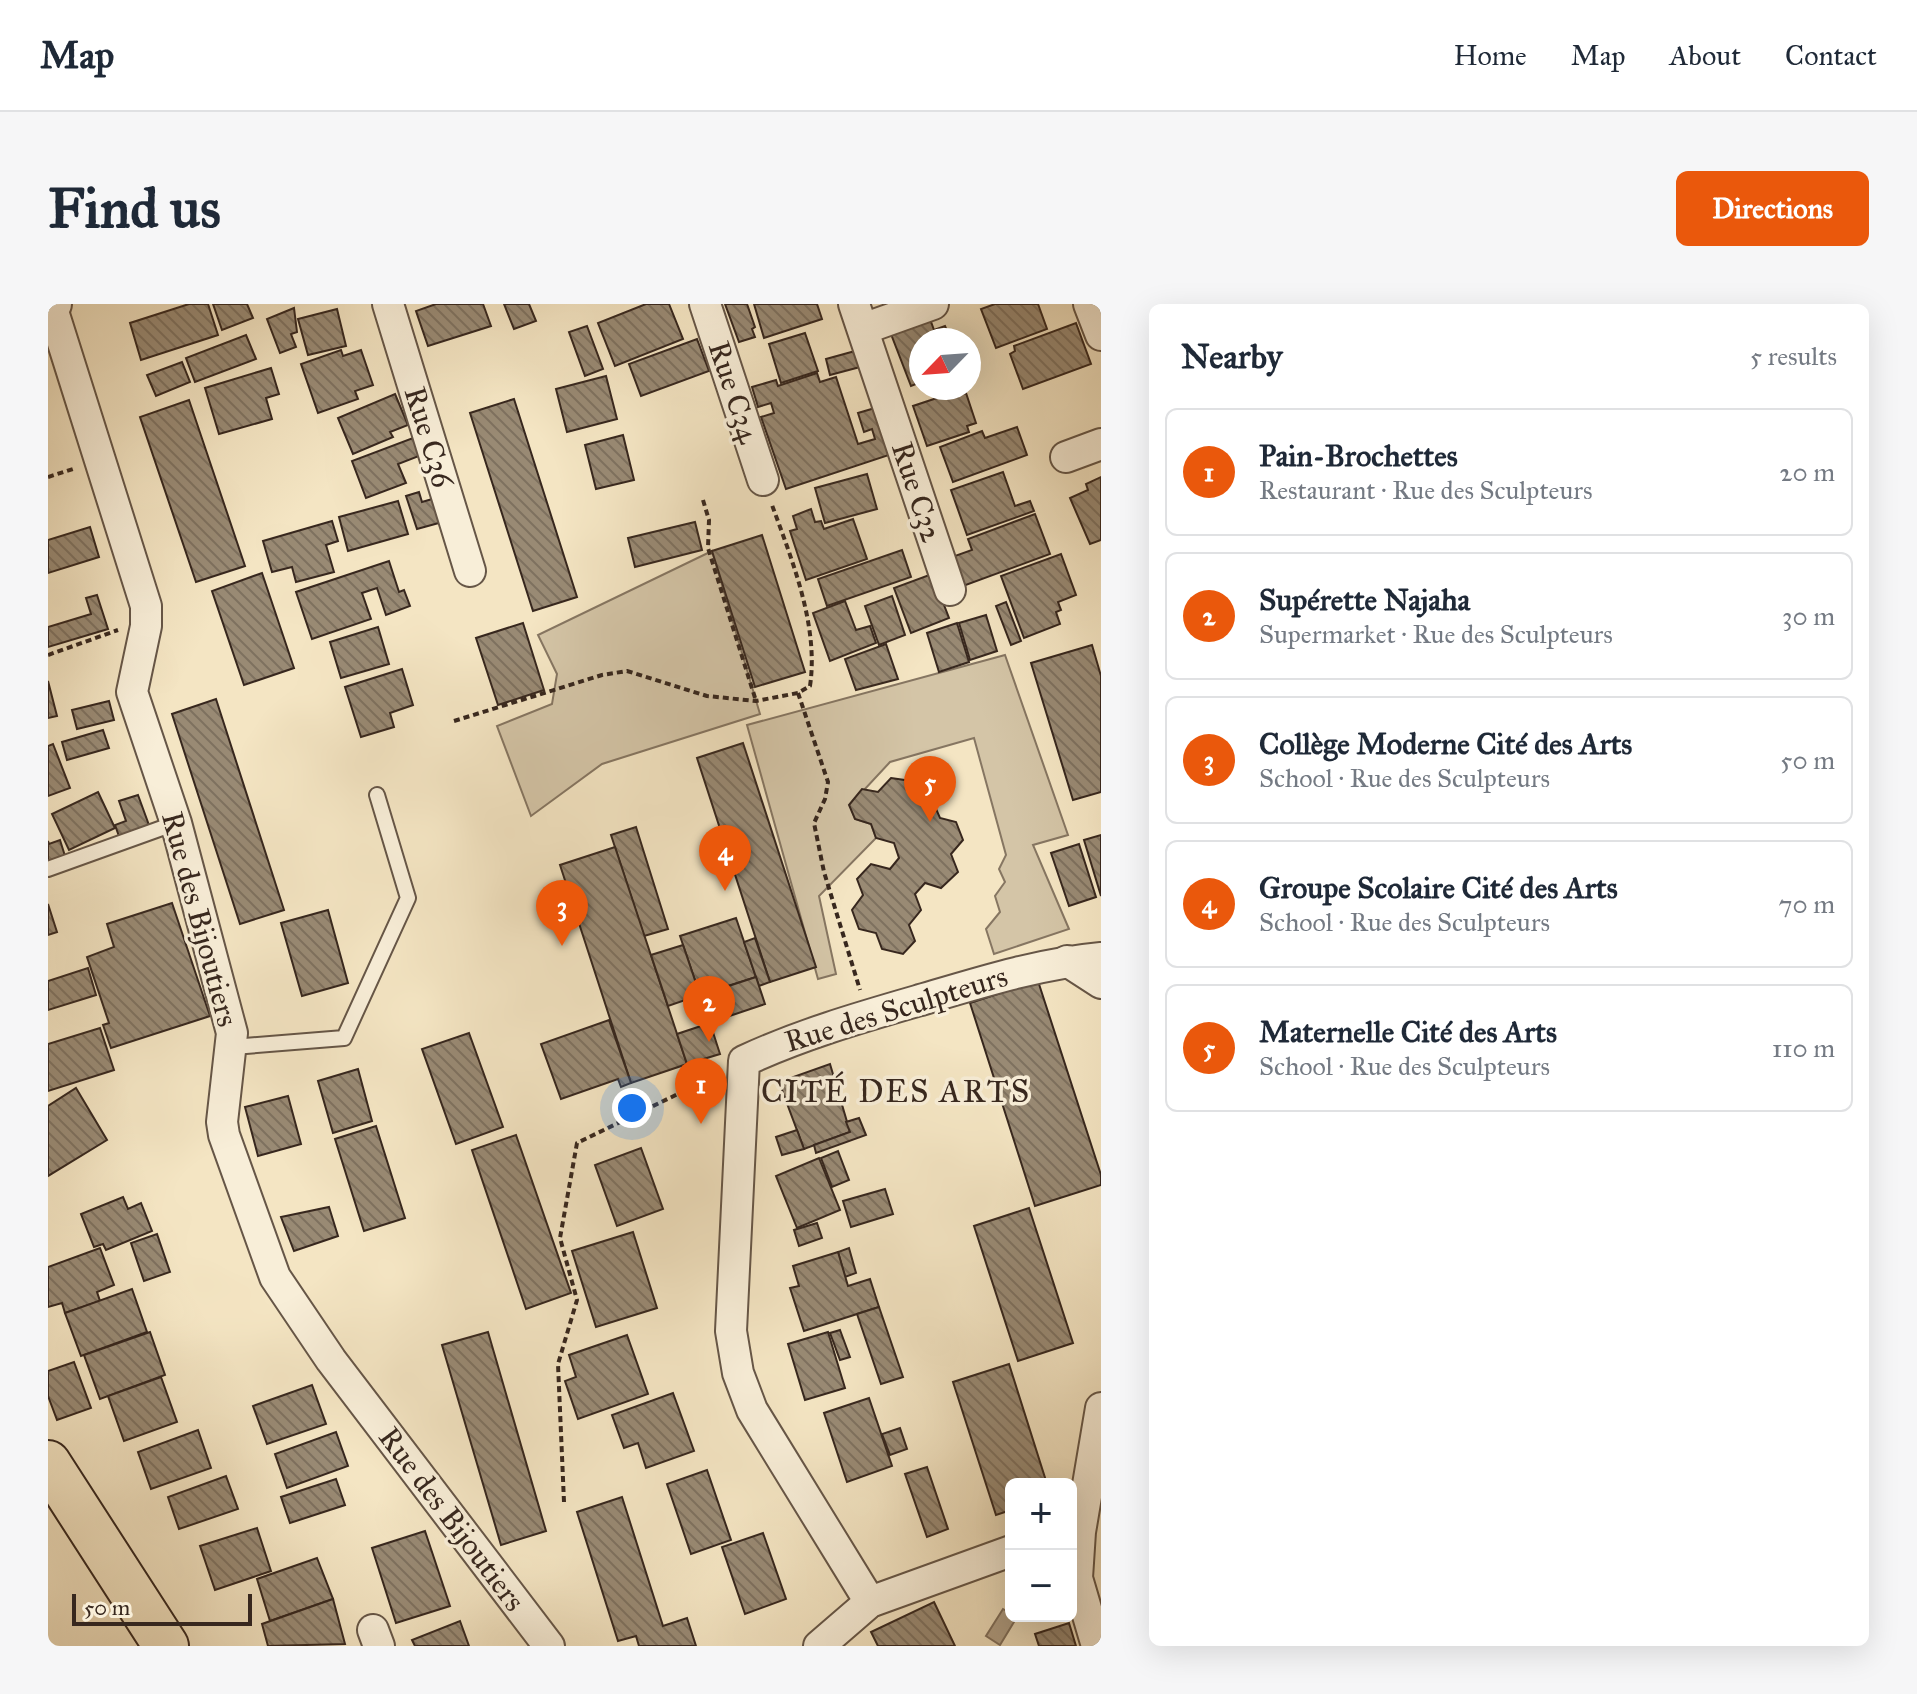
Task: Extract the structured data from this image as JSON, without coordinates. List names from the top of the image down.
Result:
{
  "streets": {
    "street": [
      "Rue C34",
      "Rue C36",
      "Rue C32",
      "Rue des Bijoutiers",
      "Rue des Sculpteurs"
    ]
  },
  "districts": ["CITÉ DES ARTS"],
  "scale_bar": "50 m",
  "north": "bottom left",
  "page": {
    "header": "Map",
    "nav": [
      "Home",
      "Map",
      "About",
      "Contact"
    ],
    "buttons": "Directions",
    "title": "Find us",
    "heading": ["Nearby", "5 results"],
    "list": [
      {
        "mark": "1",
        "name": "Pain-Brochettes",
        "note": "Restaurant · Rue des Sculpteurs",
        "value": "20 m"
      },
      {
        "mark": "2",
        "name": "Supérette Najaha",
        "note": "Supermarket · Rue des Sculpteurs",
        "value": "30 m"
      },
      {
        "mark": "3",
        "name": "Collège Moderne Cité des Arts",
        "note": "School · Rue des Sculpteurs",
        "value": "50 m"
      },
      {
        "mark": "4",
        "name": "Groupe Scolaire Cité des Arts",
        "note": "School · Rue des Sculpteurs",
        "value": "70 m"
      },
      {
        "mark": "5",
        "name": "Maternelle Cité des Arts",
        "note": "School · Rue des Sculpteurs",
        "value": "110 m"
      }
    ],
    "pins": [
      "5",
      "4",
      "3",
      "2",
      "1"
    ],
    "map_buttons": ["+", "−"],
    "scale": "50 m"
  }
}
